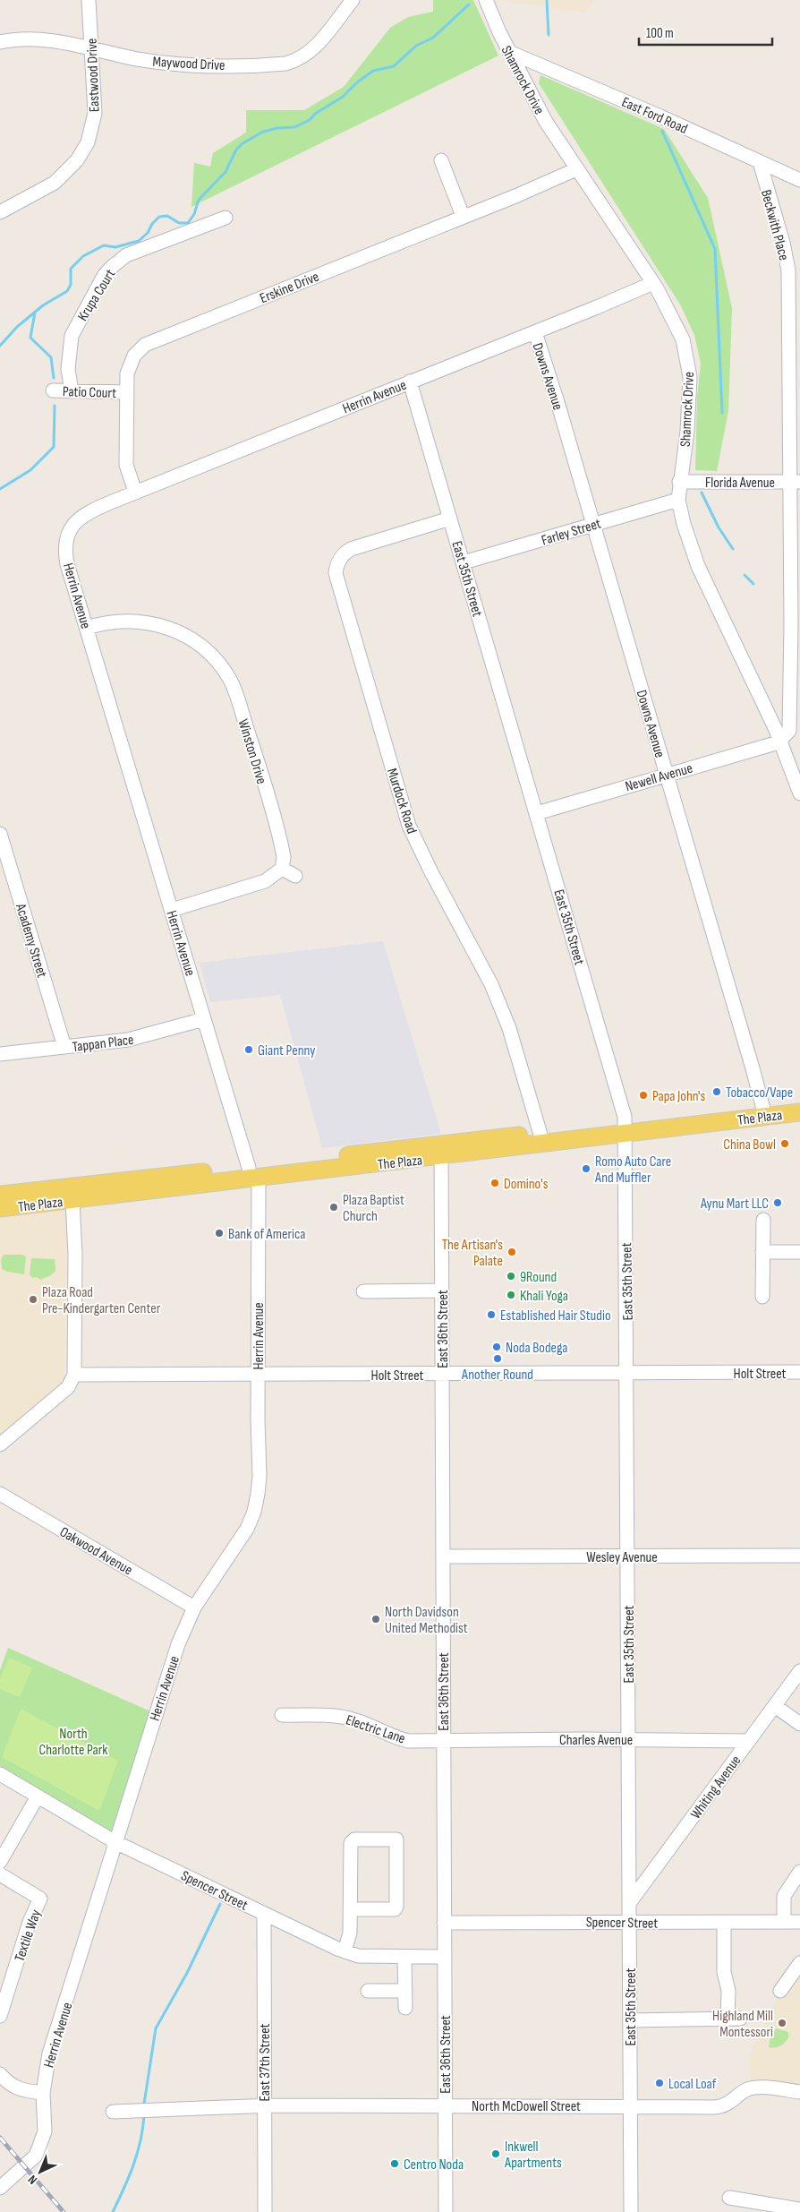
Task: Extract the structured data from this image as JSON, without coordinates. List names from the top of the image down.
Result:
{
  "streets": {
    "main road": ["The Plaza"],
    "street": [
      "Maywood Drive",
      "Eastwood Drive",
      "Shamrock Drive",
      "East Ford Road",
      "Beckwith Place",
      "Erskine Drive",
      "Krupa Court",
      "Downs Avenue",
      "Patio Court",
      "Herrin Avenue",
      "Florida Avenue",
      "Farley Street",
      "East 35th Street",
      "Winston Drive",
      "Newell Avenue",
      "Murdock Road",
      "Academy Street",
      "Tappan Place",
      "East 36th Street",
      "Holt Street",
      "Oakwood Avenue",
      "Wesley Avenue",
      "Electric Lane",
      "Charles Avenue",
      "Whiting Avenue",
      "Spencer Street",
      "Textile Way",
      "East 37th Street",
      "North McDowell Street"
    ]
  },
  "crossings": [
    ["Maywood Drive", "Eastwood Drive"],
    ["Shamrock Drive", "East Ford Road"],
    ["Shamrock Drive", "Beckwith Place"],
    ["Shamrock Drive", "Erskine Drive"],
    ["Shamrock Drive", "Herrin Avenue"],
    ["Shamrock Drive", "Florida Avenue"],
    ["Shamrock Drive", "Farley Street"],
    ["Shamrock Drive", "Newell Avenue"],
    ["East Ford Road", "Beckwith Place"],
    ["Beckwith Place", "Florida Avenue"],
    ["Beckwith Place", "Newell Avenue"],
    ["Erskine Drive", "Patio Court"],
    ["Erskine Drive", "Herrin Avenue"],
    ["Krupa Court", "Patio Court"],
    ["Downs Avenue", "Herrin Avenue"],
    ["Downs Avenue", "Farley Street"],
    ["Downs Avenue", "Newell Avenue"],
    ["Downs Avenue", "The Plaza"],
    ["Herrin Avenue", "East 35th Street"],
    ["Herrin Avenue", "Winston Drive"],
    ["Herrin Avenue", "Tappan Place"],
    ["Herrin Avenue", "The Plaza"],
    ["Herrin Avenue", "Holt Street"],
    ["Herrin Avenue", "Oakwood Avenue"],
    ["Herrin Avenue", "Spencer Street"],
    ["Farley Street", "East 35th Street"],
    ["East 35th Street", "Newell Avenue"],
    ["East 35th Street", "Murdock Road"],
    ["East 35th Street", "The Plaza"],
    ["East 35th Street", "Holt Street"],
    ["East 35th Street", "Wesley Avenue"],
    ["East 35th Street", "Charles Avenue"],
    ["East 35th Street", "Whiting Avenue"],
    ["East 35th Street", "Spencer Street"],
    ["East 35th Street", "North McDowell Street"],
    ["Murdock Road", "The Plaza"],
    ["Academy Street", "Tappan Place"],
    ["The Plaza", "East 36th Street"],
    ["East 36th Street", "Holt Street"],
    ["East 36th Street", "Wesley Avenue"],
    ["East 36th Street", "Electric Lane"],
    ["East 36th Street", "Charles Avenue"],
    ["East 36th Street", "Spencer Street"],
    ["East 36th Street", "North McDowell Street"],
    ["Electric Lane", "Charles Avenue"],
    ["Charles Avenue", "Whiting Avenue"],
    ["Spencer Street", "East 37th Street"],
    ["East 37th Street", "North McDowell Street"]
  ],
  "parks": ["North Charlotte Park"],
  "places": [
    "Giant Penny",
    "Tobacco/Vape",
    "Papa John's",
    "China Bowl",
    "Romo Auto Care And Muffler",
    "Domino's",
    "Aynu Mart LLC",
    "Plaza Baptist Church",
    "Bank of America",
    "The Artisan's Palate",
    "9Round",
    "Khali Yoga",
    "Plaza Road Pre-Kindergarten Center",
    "Established Hair Studio",
    "Noda Bodega",
    "Another Round",
    "North Davidson United Methodist",
    "Highland Mill Montessori",
    "Local Loaf",
    "Inkwell Apartments",
    "Centro Noda"
  ],
  "scale_bar": "100 m",
  "north": "bottom left"
}
